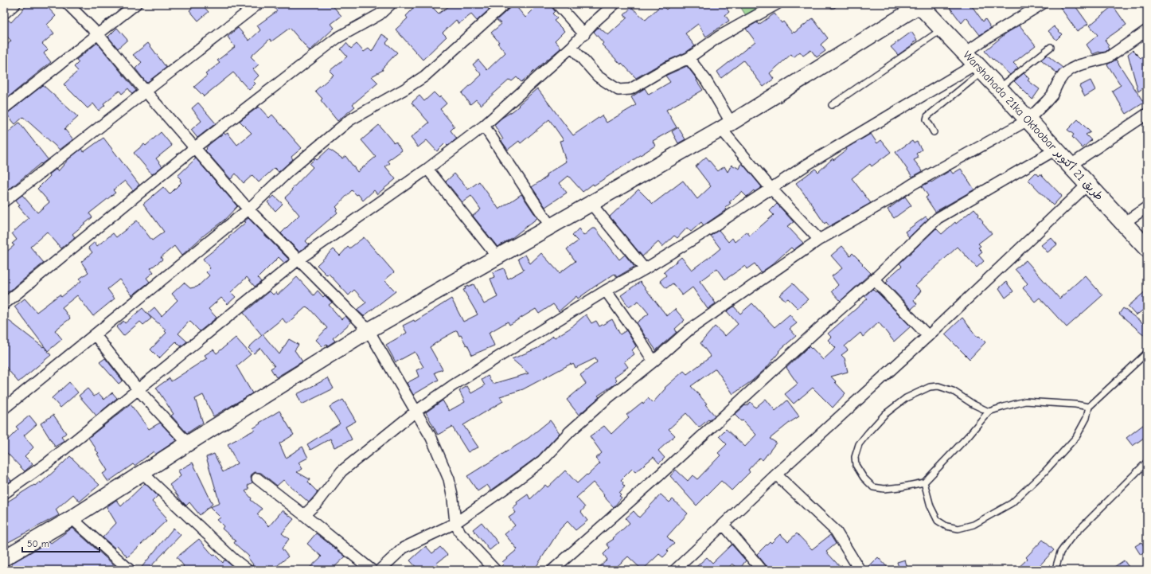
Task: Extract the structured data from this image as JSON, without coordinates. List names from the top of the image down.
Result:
{
  "streets": {
    "main road": ["Warshahada 21ka Oktoobar طريق 21 أكتوبر"]
  },
  "scale_bar": "50 m"
}
